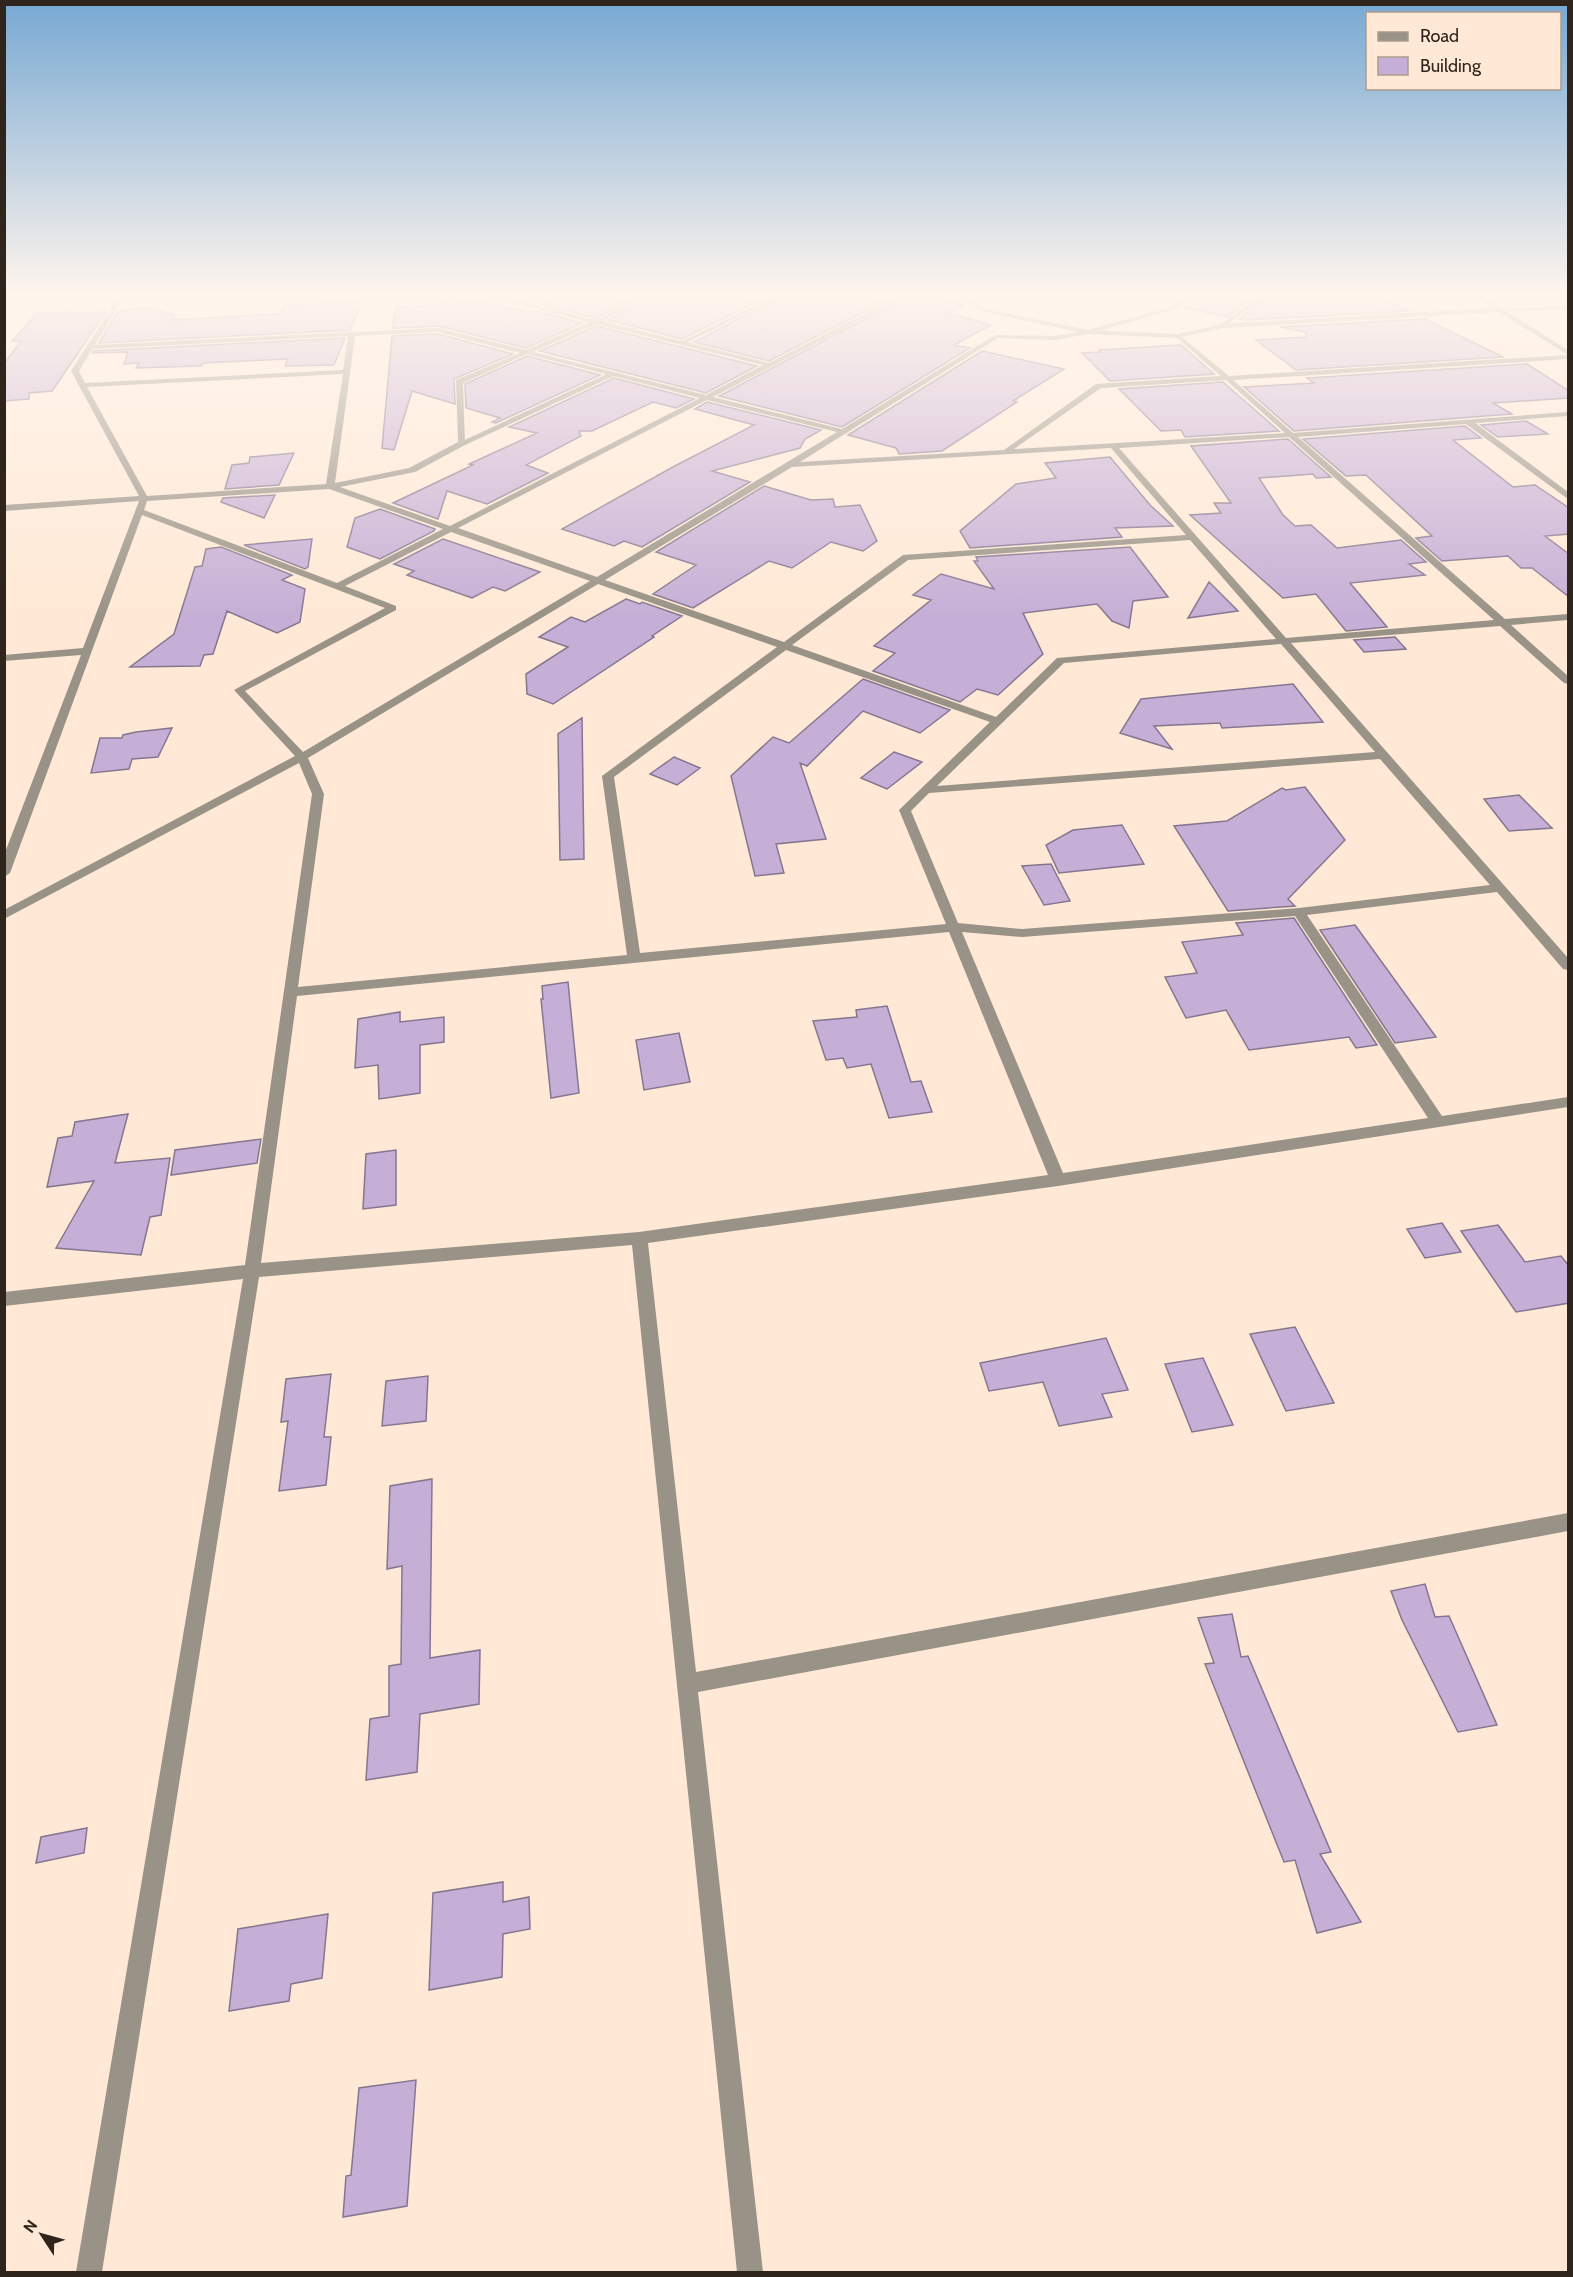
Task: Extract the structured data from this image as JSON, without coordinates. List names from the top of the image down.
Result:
{
  "legend": ["Road", "Building"],
  "north": "top left"
}
